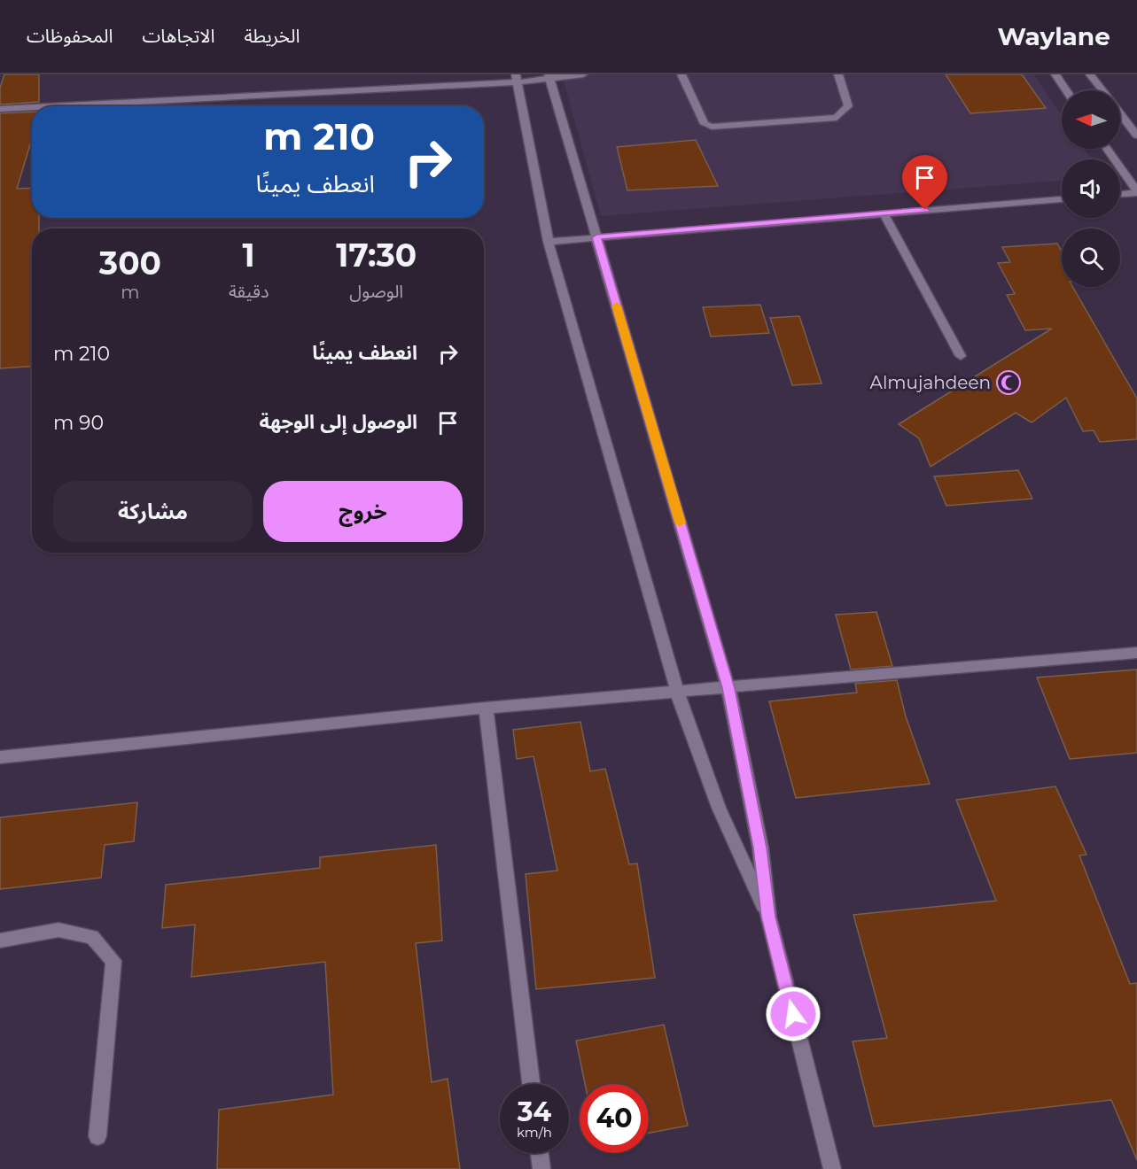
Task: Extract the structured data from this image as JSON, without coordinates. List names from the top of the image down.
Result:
{
  "places": {
    "mosque": ["Almujahdeen"]
  },
  "north": "left",
  "page": {
    "header": "Waylane",
    "nav": ["الخريطة", "الاتجاهات", "المحفوظات"],
    "turn": ["210 m", "انعطف يمينًا"],
    "eta": [
      "17:30",
      "الوصول",
      "1",
      "دقيقة",
      "300",
      "m"
    ],
    "list": [
      {
        "name": "انعطف يمينًا",
        "value": "210 m"
      },
      {
        "name": "الوصول إلى الوجهة",
        "value": "90 m"
      }
    ],
    "buttons": ["خروج", "مشاركة"],
    "speed": "34 km/h",
    "limit": "40"
  }
}
